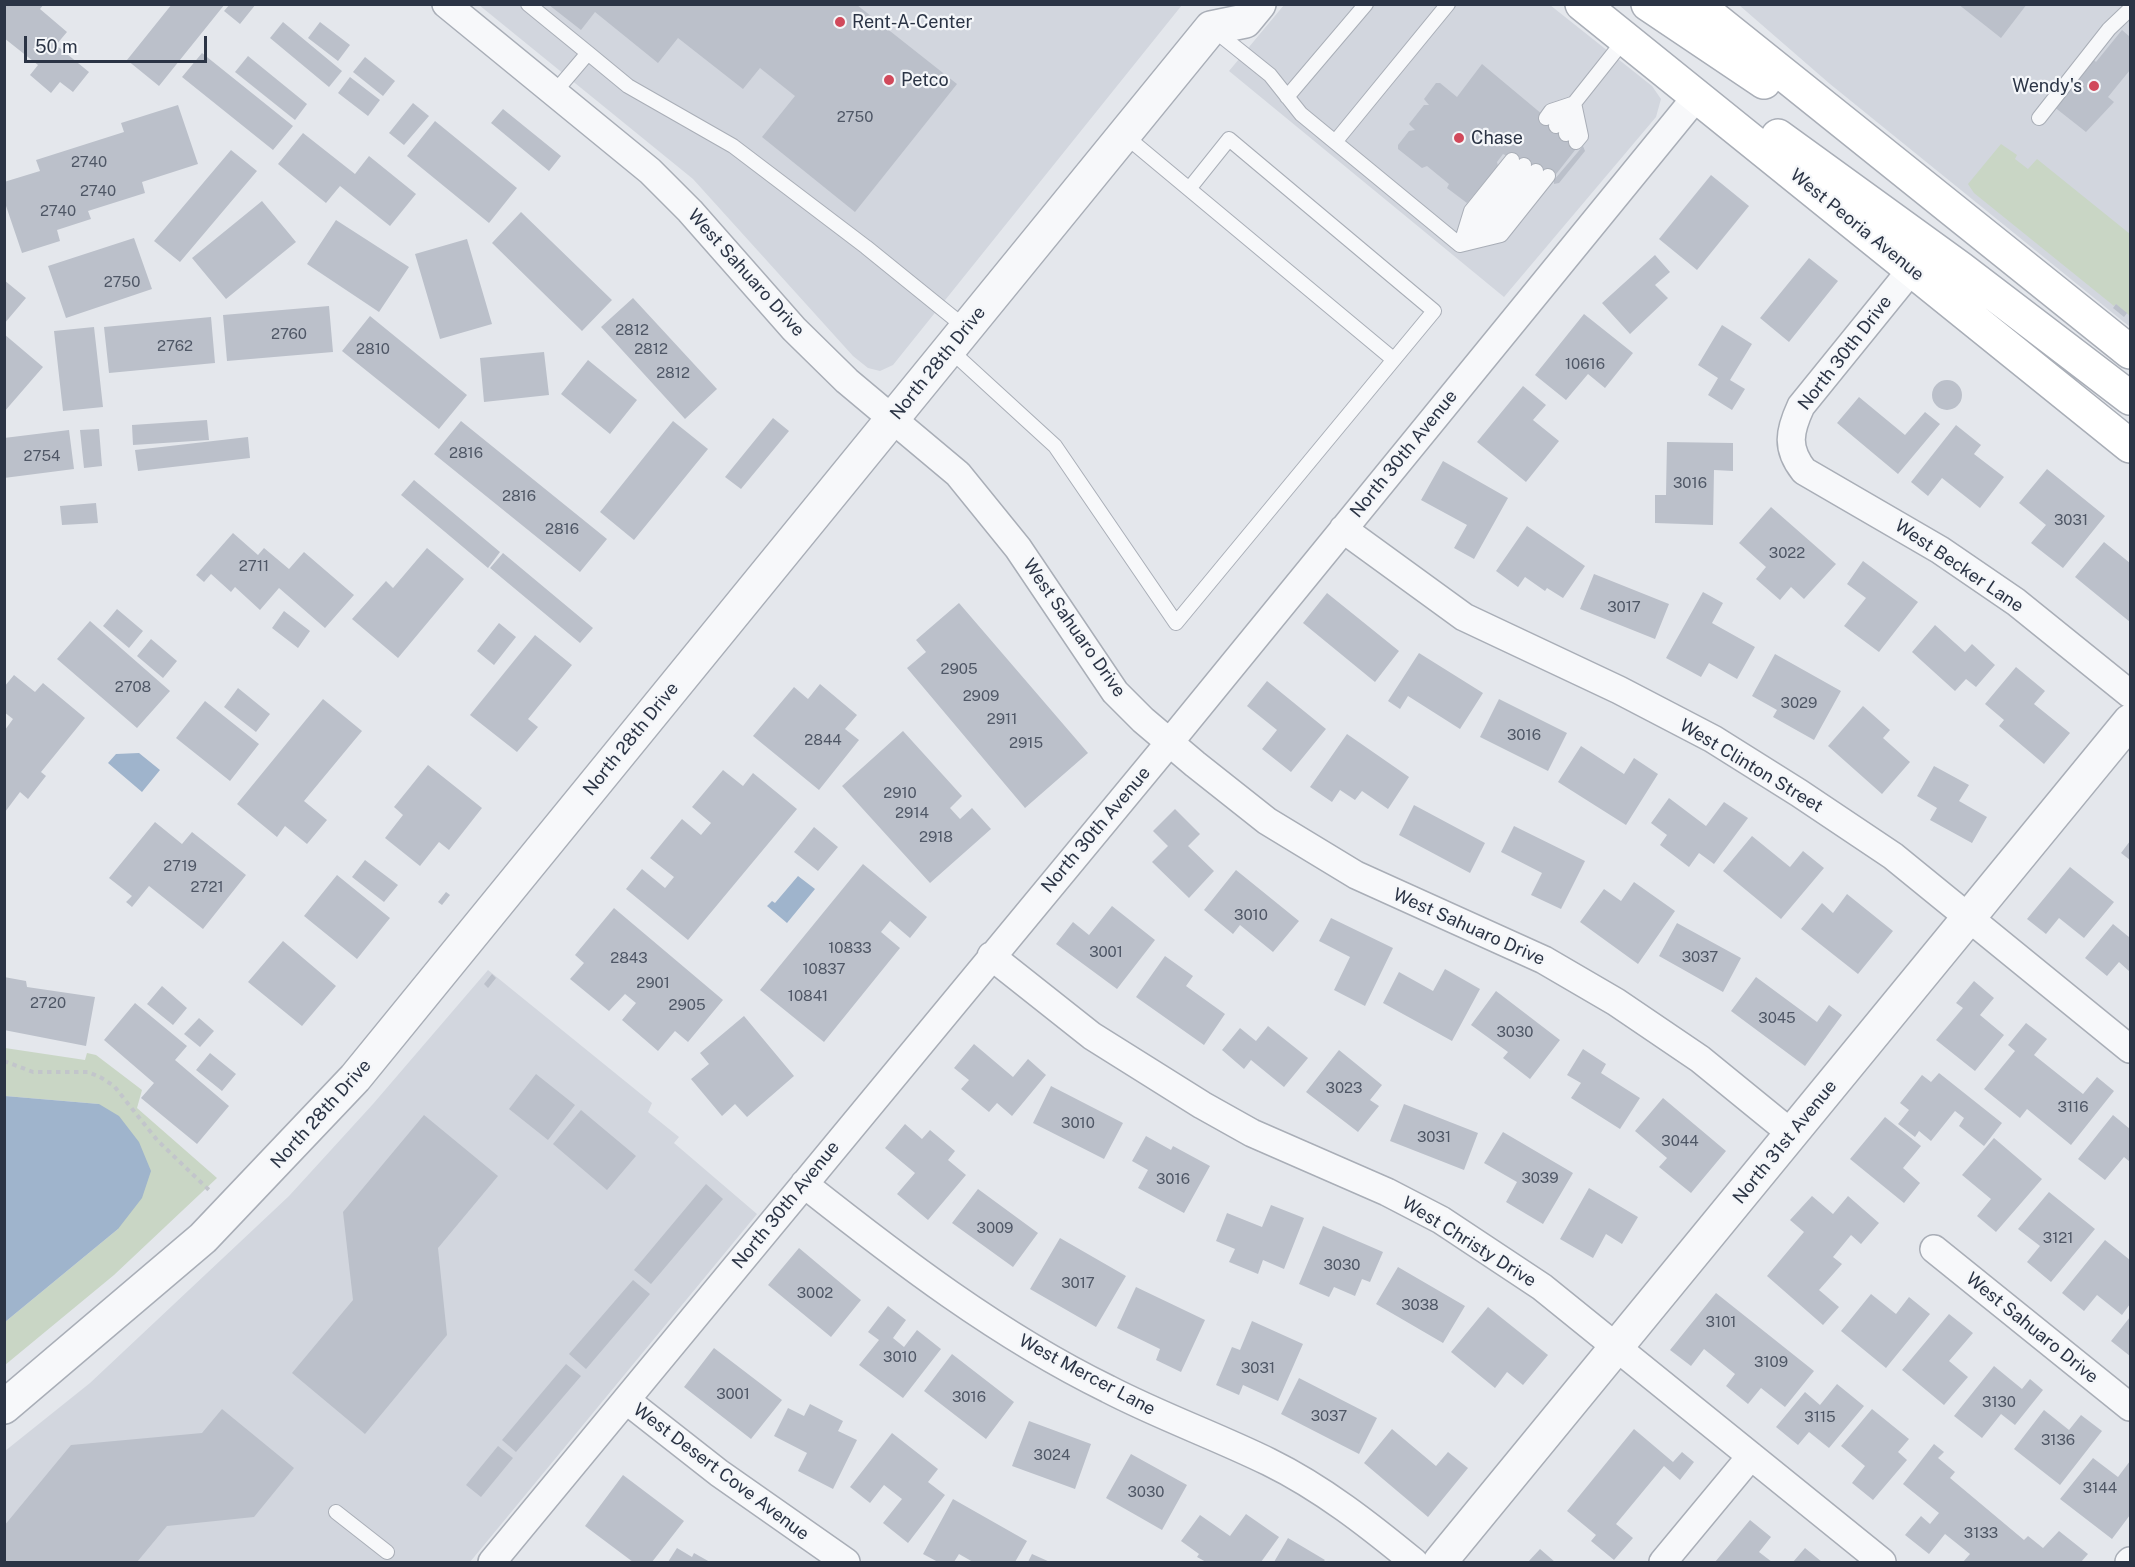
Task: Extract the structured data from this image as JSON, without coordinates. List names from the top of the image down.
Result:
{
  "streets": {
    "main road": ["West Peoria Avenue"],
    "street": [
      "West Sahuaro Drive",
      "North 30th Drive",
      "North 28th Drive",
      "North 30th Avenue",
      "West Becker Lane",
      "West Clinton Street",
      "North 31st Avenue",
      "West Christy Drive",
      "West Mercer Lane",
      "West Desert Cove Avenue"
    ]
  },
  "crossings": [
    ["West Peoria Avenue", "North 30th Drive"],
    ["West Peoria Avenue", "North 30th Avenue"],
    ["West Sahuaro Drive", "North 28th Drive"],
    ["West Sahuaro Drive", "North 30th Avenue"],
    ["West Sahuaro Drive", "North 31st Avenue"],
    ["North 30th Drive", "West Becker Lane"],
    ["North 30th Avenue", "West Clinton Street"],
    ["North 30th Avenue", "West Christy Drive"],
    ["North 30th Avenue", "West Mercer Lane"],
    ["North 30th Avenue", "West Desert Cove Avenue"],
    ["West Clinton Street", "North 31st Avenue"],
    ["North 31st Avenue", "West Christy Drive"]
  ],
  "places": [
    "Rent-A-Center",
    "Petco",
    "Wendy's",
    "Chase"
  ],
  "house_numbers": [
    "2750",
    "2740",
    "2740",
    "2740",
    "2750",
    "2812",
    "2760",
    "2762",
    "2810",
    "2812",
    "10616",
    "2812",
    "2816",
    "2754",
    "3016",
    "2816",
    "3031",
    "2816",
    "3022",
    "2711",
    "3017",
    "2905",
    "2708",
    "2909",
    "3029",
    "2911",
    "3016",
    "2844",
    "2915",
    "2910",
    "2914",
    "2918",
    "2719",
    "2721",
    "3010",
    "10833",
    "3001",
    "3037",
    "2843",
    "10837",
    "2901",
    "10841",
    "2720",
    "2905",
    "3045",
    "3030",
    "3023",
    "3116",
    "3010",
    "3031",
    "3044",
    "3039",
    "3016",
    "3009",
    "3121",
    "3030",
    "3017",
    "3002",
    "3038",
    "3101",
    "3010",
    "3109",
    "3031",
    "3001",
    "3016",
    "3130",
    "3037",
    "3115",
    "3136",
    "3024",
    "3144",
    "3030",
    "3133"
  ],
  "scale_bar": "50 m"
}
